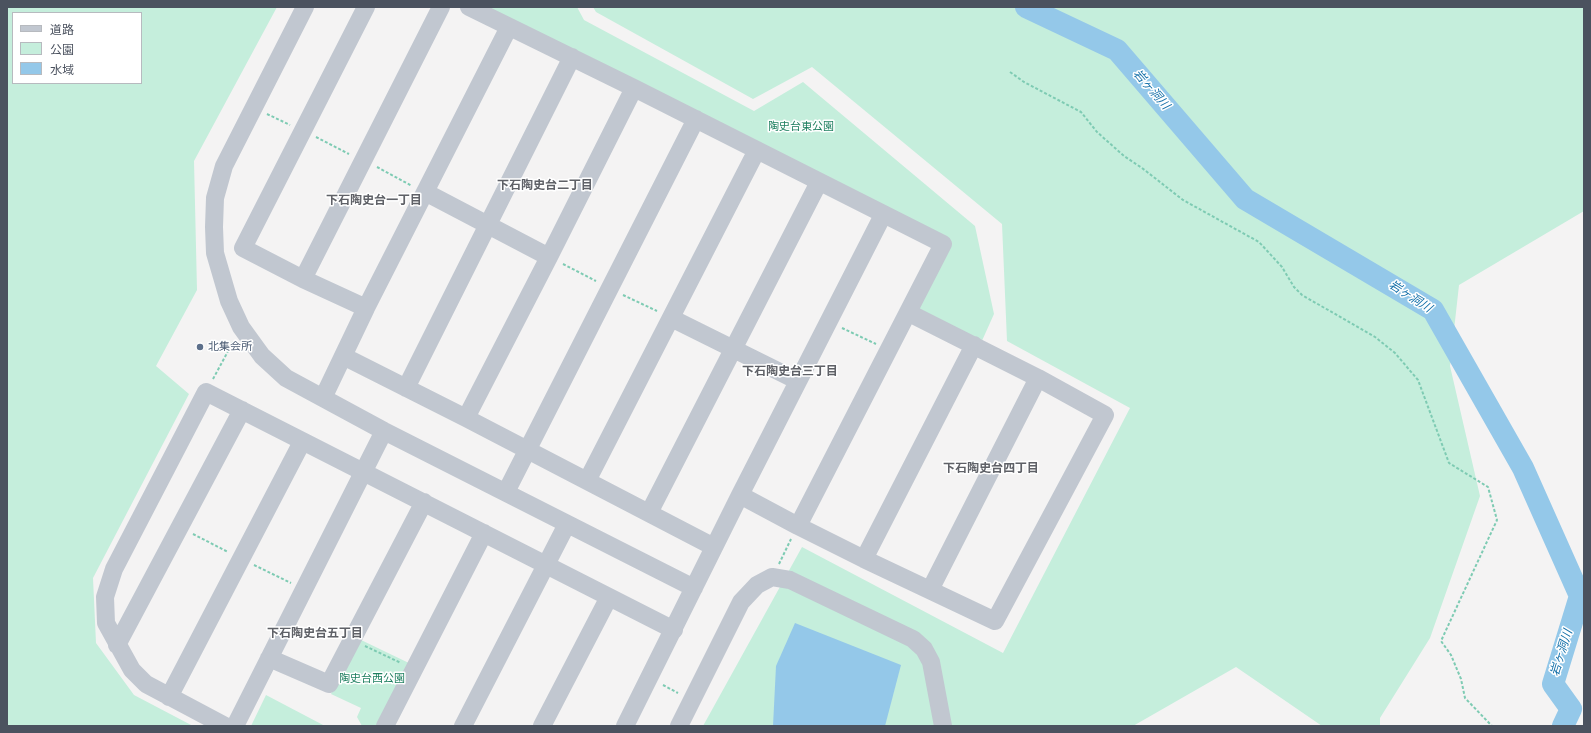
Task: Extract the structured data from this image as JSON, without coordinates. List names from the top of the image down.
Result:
{
  "districts": [
    "下石陶史台二丁目",
    "下石陶史台一丁目",
    "下石陶史台三丁目",
    "下石陶史台四丁目",
    "下石陶史台五丁目"
  ],
  "water": ["岩ヶ洞川"],
  "parks": ["陶史台東公園", "陶史台西公園"],
  "places": ["北集会所"],
  "legend": ["道路", "公園", "水域"]
}
